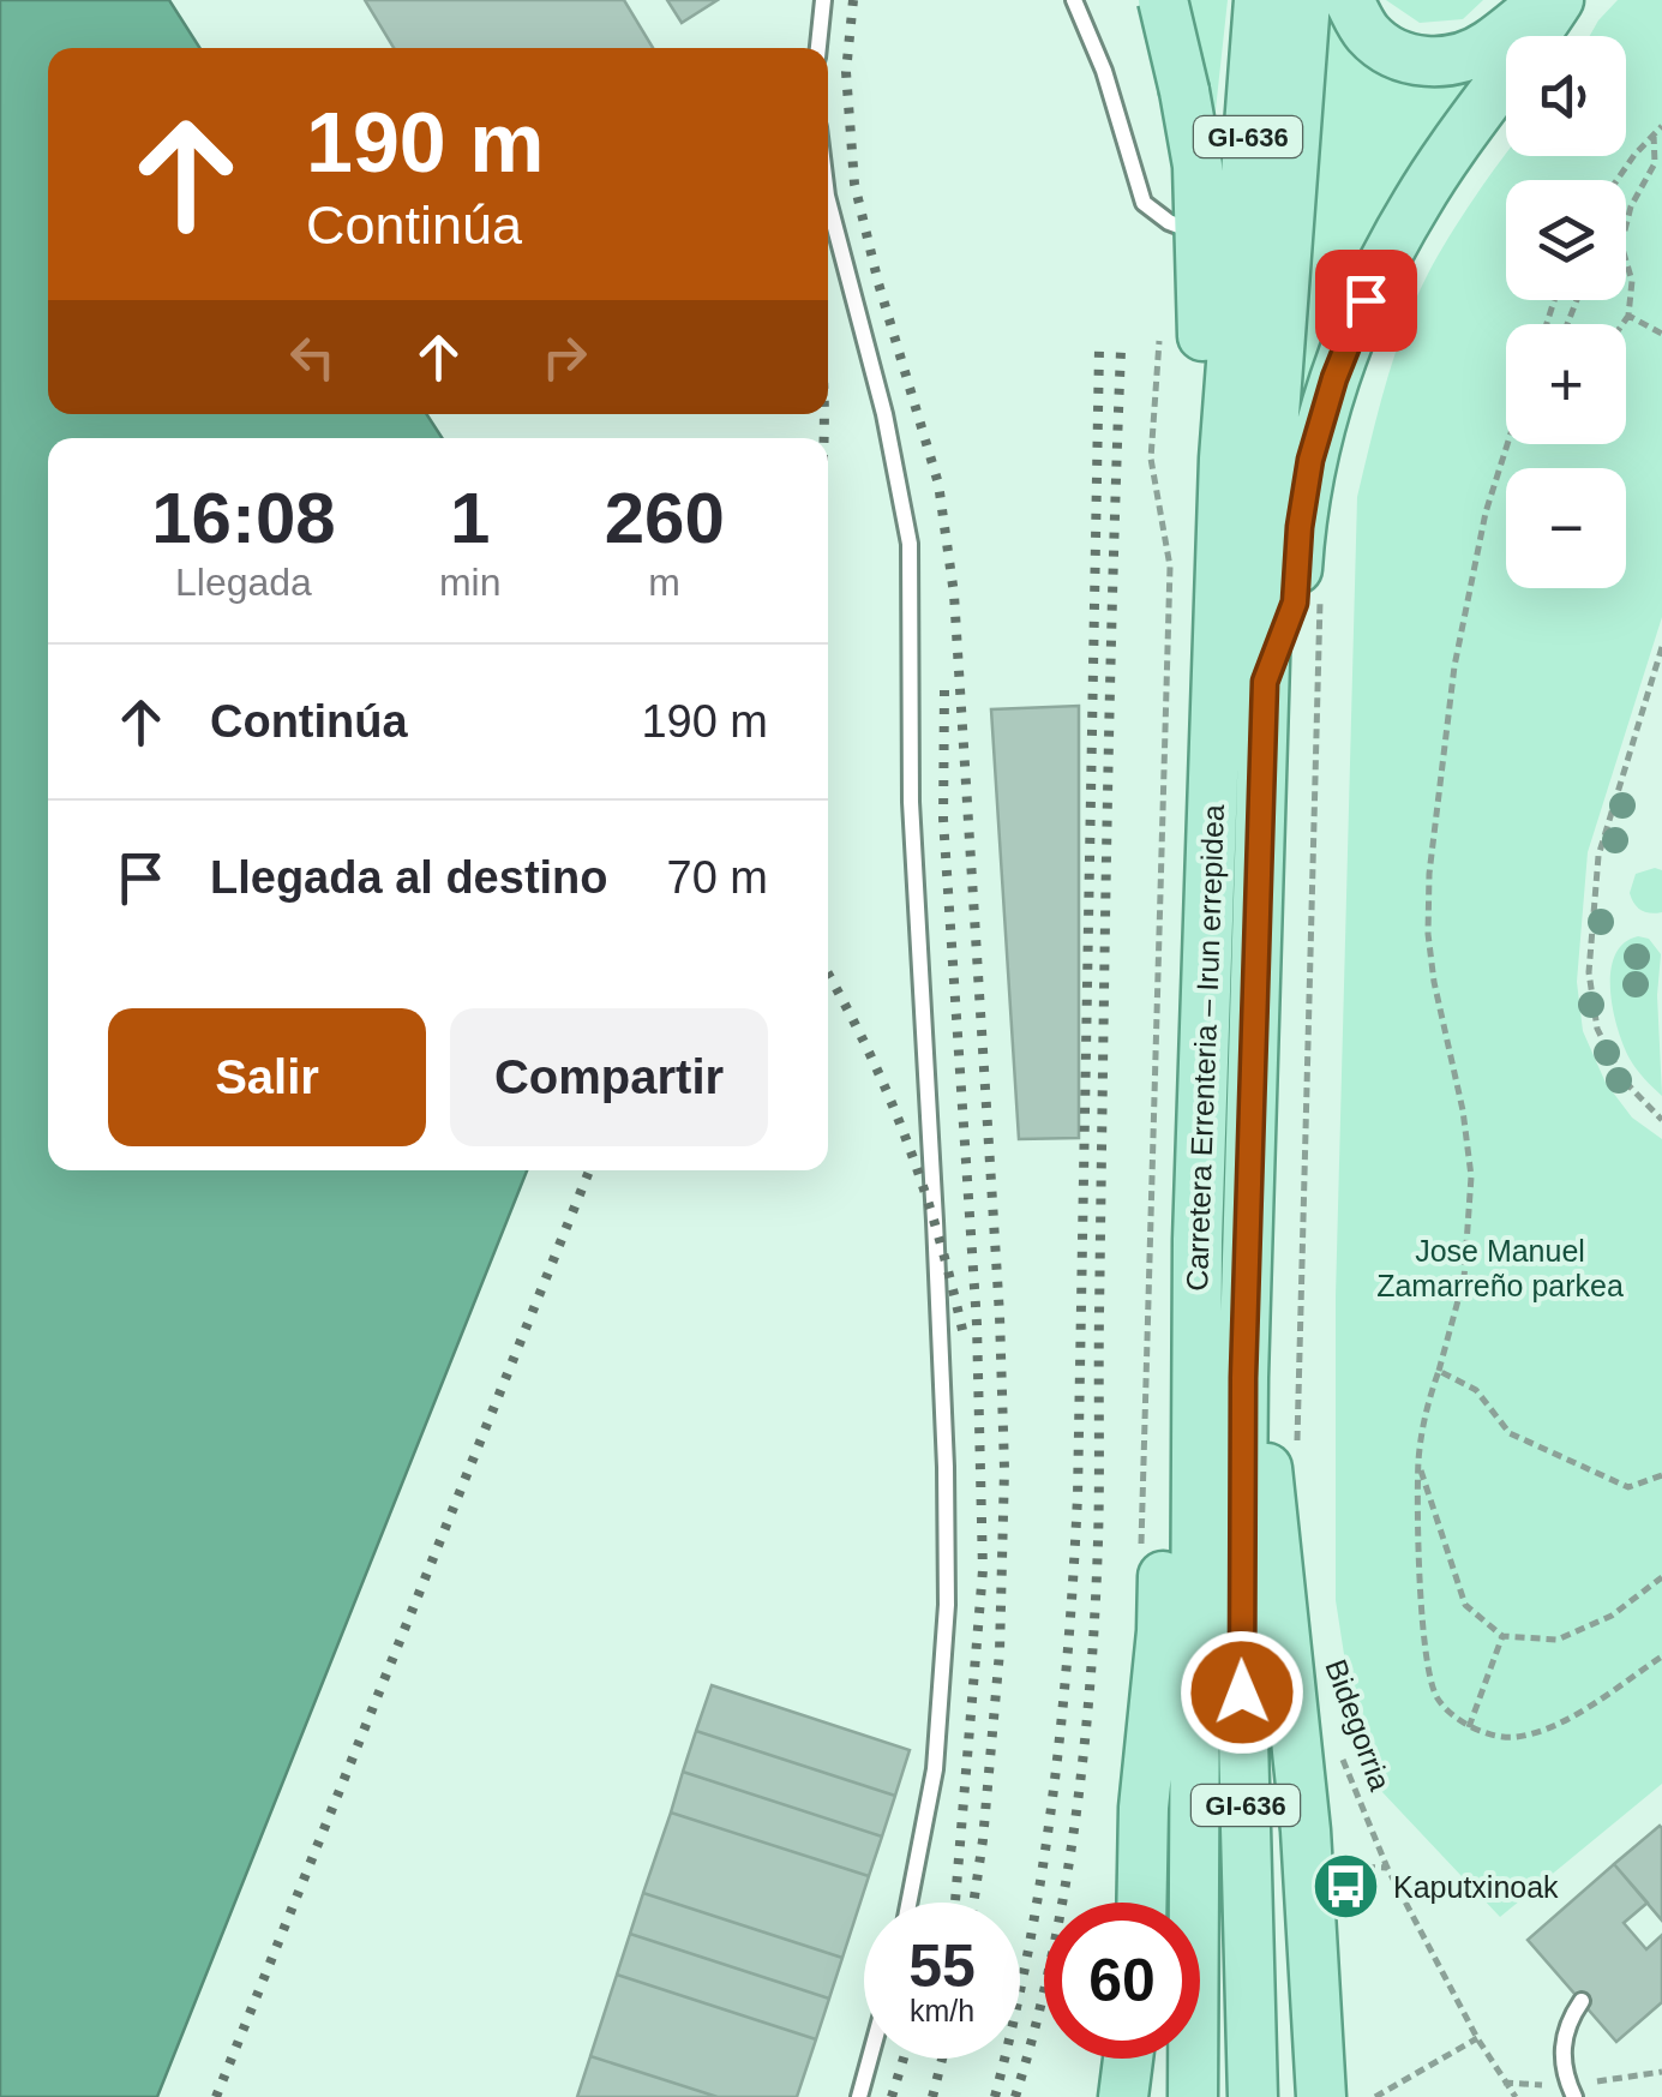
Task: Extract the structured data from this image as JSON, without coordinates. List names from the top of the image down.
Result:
{
  "streets": {
    "main road": ["GI-636", "Carretera Errenteria – Irun errepidea"],
    "path": ["Bidegorria"]
  },
  "parks": ["Jose Manuel Zamarreño parkea"],
  "places": {
    "bus stop": ["Kaputxinoak"]
  },
  "page": {
    "map_buttons": ["+", "−"],
    "turn": ["190 m", "Continúa"],
    "eta": [
      "16:08",
      "Llegada",
      "1",
      "min",
      "260",
      "m"
    ],
    "list": [
      {
        "name": "Continúa",
        "value": "190 m"
      },
      {
        "name": "Llegada al destino",
        "value": "70 m"
      }
    ],
    "buttons": ["Salir", "Compartir"],
    "speed": "55 km/h",
    "limit": "60"
  }
}
